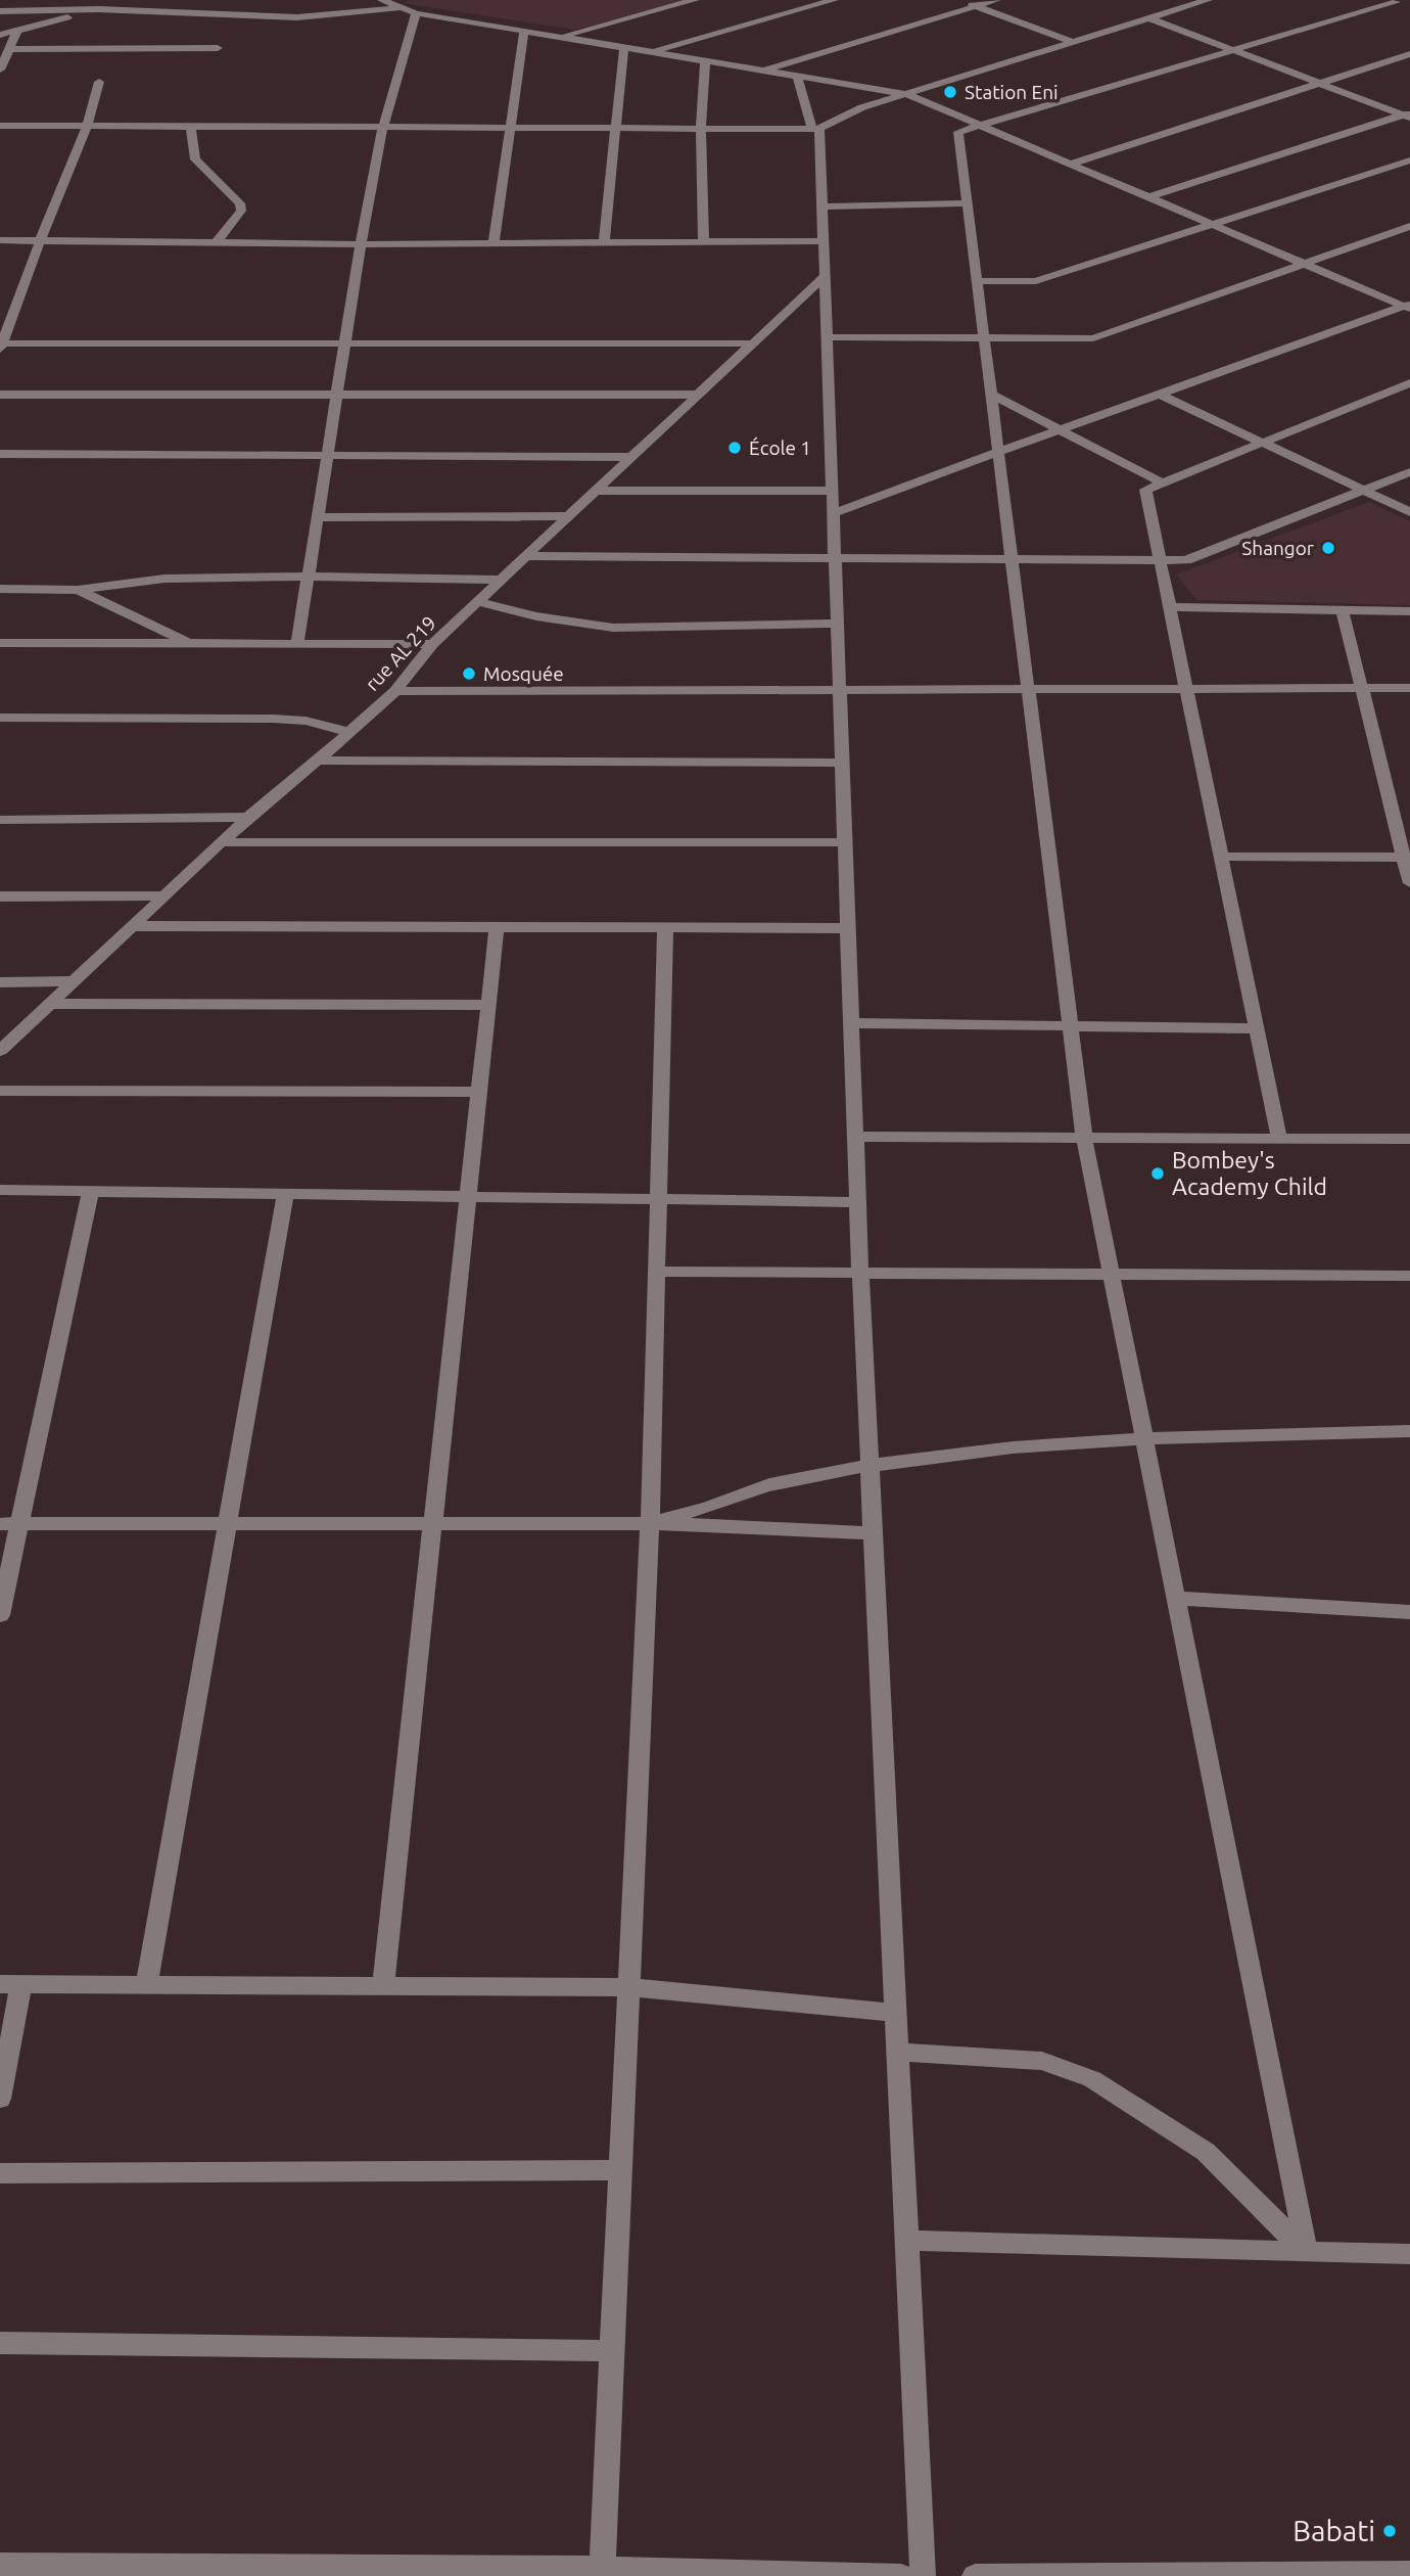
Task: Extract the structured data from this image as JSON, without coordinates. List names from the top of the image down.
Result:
{
  "streets": {
    "street": ["rue AL 219"]
  },
  "places": [
    "Station Eni",
    "École 1",
    "Shangor",
    "Mosquée",
    "Bombey's Academy Child",
    "Babati"
  ]
}
